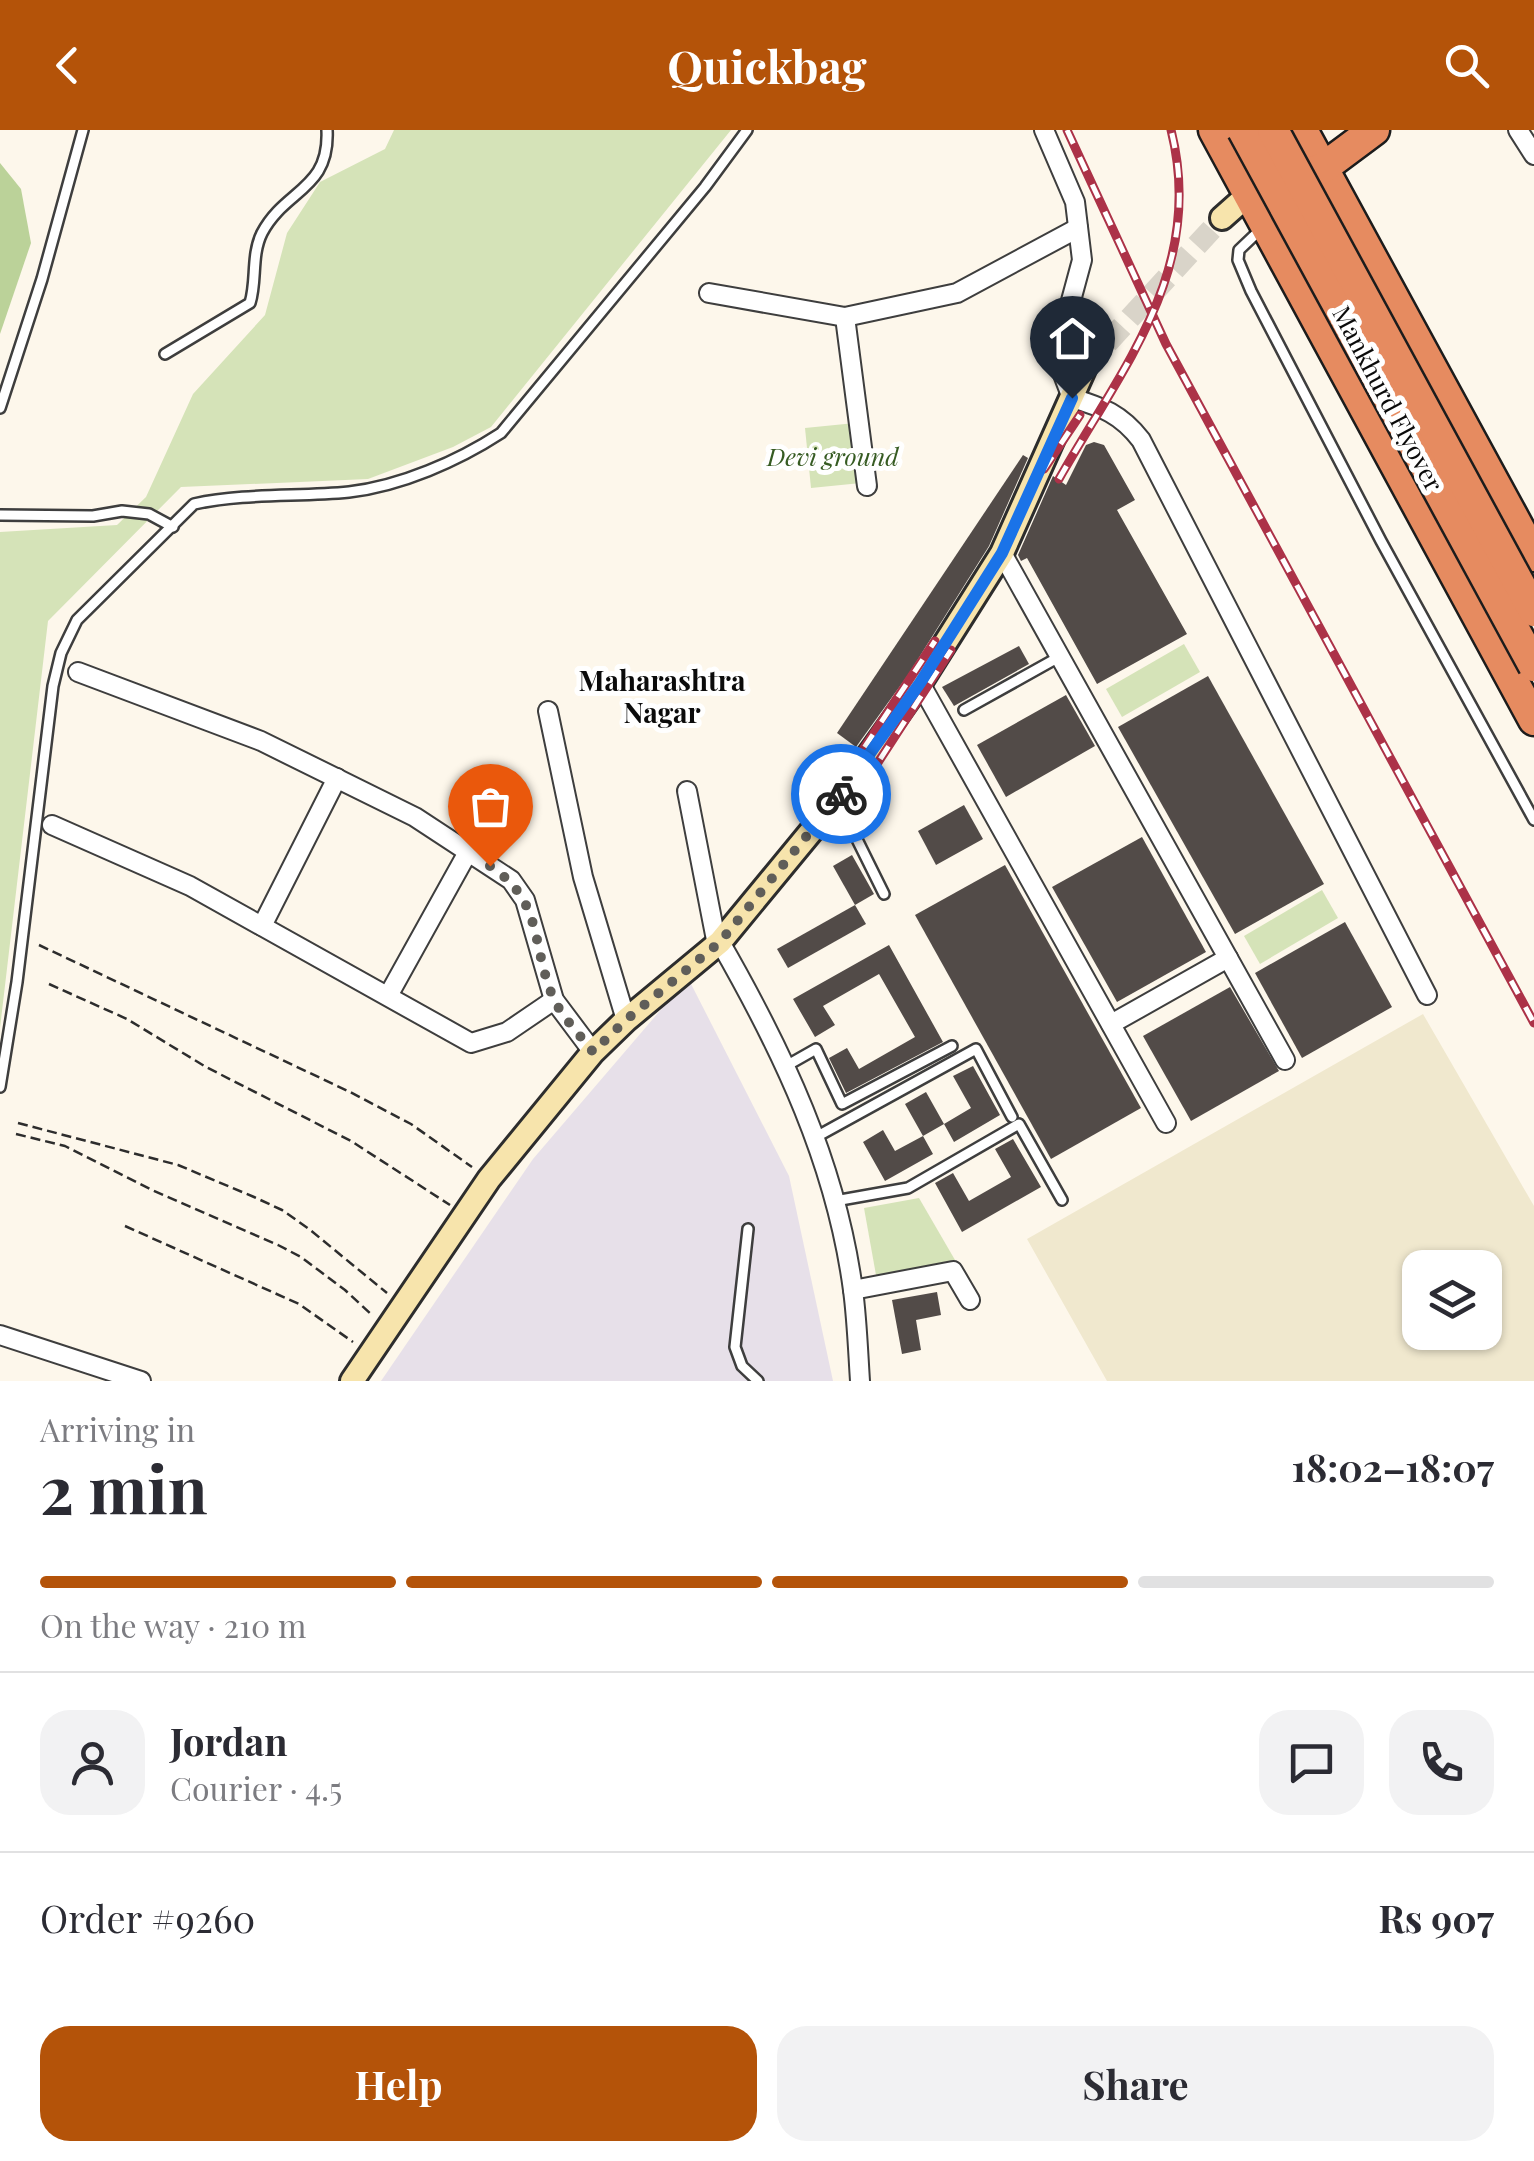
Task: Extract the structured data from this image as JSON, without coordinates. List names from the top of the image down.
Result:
{
  "streets": {
    "highway": ["Mankhurd Flyover"]
  },
  "districts": ["Maharashtra Nagar"],
  "parks": ["Devi ground"],
  "page": {
    "header": "Quickbag",
    "heading": ["2 min", "Arriving in", "18:02–18:07"],
    "panel": [
      "Jordan",
      "Courier · 4.5",
      "Order #9260",
      "Rs 907"
    ],
    "bar": "On the way · 210 m",
    "buttons": ["Help", "Share"]
  }
}
